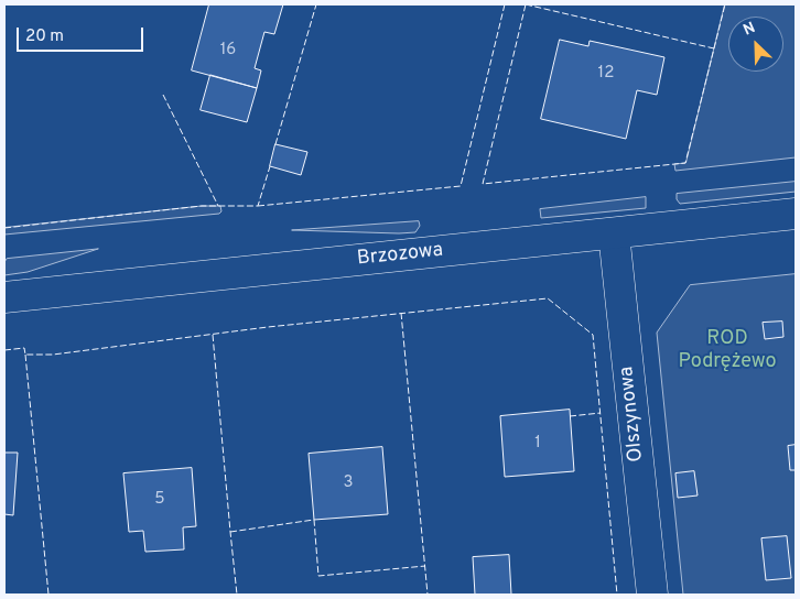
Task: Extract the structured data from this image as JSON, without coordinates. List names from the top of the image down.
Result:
{
  "streets": {
    "main road": ["Brzozowa", "Olszynowa"]
  },
  "crossings": [
    ["Brzozowa", "Olszynowa"]
  ],
  "parks": ["ROD Podrężewo"],
  "house_numbers": [
    "16",
    "12",
    "1",
    "3",
    "5"
  ],
  "scale_bar": "20 m",
  "north": "top left"
}
